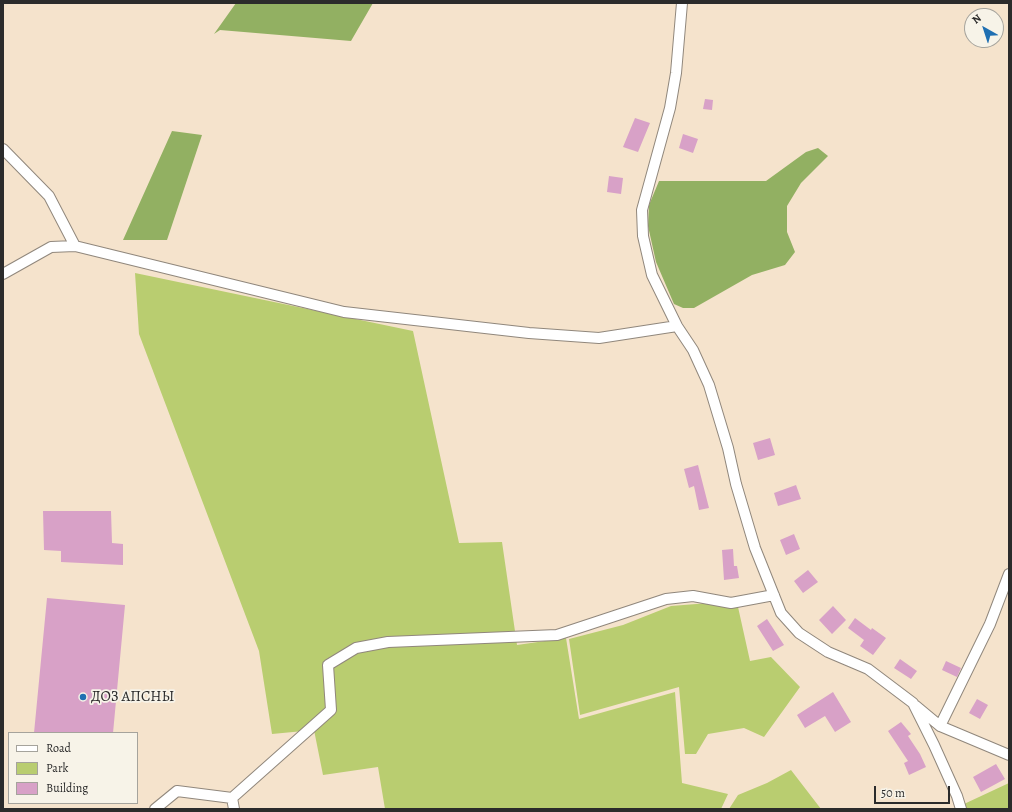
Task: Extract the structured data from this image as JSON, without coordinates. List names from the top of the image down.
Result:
{
  "places": ["ДОЗ АПСНЫ"],
  "legend": ["Road", "Park", "Building"],
  "scale_bar": "50 m",
  "north": "top left"
}
